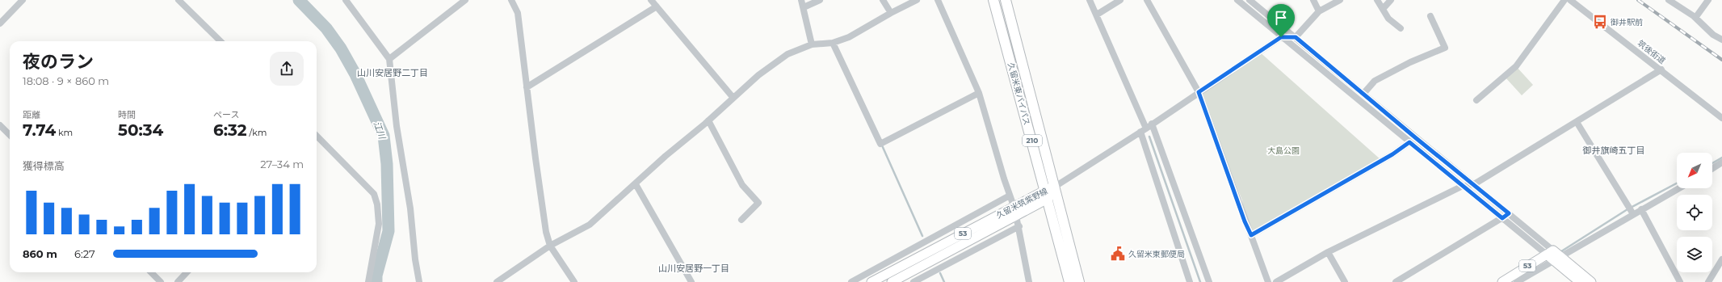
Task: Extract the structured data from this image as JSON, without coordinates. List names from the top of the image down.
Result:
{
  "streets": {
    "highway": ["久留米東バイパス", "210"],
    "main road": ["久留米筑紫野線", "53"],
    "street": ["筑後街道"]
  },
  "crossings": [
    ["久留米東バイパス", "久留米筑紫野線"]
  ],
  "districts": ["山川安居野二丁目", "御井旗崎五丁目", "山川安居野一丁目"],
  "water": ["江川"],
  "parks": ["大島公園"],
  "places": {
    "bus stop": ["御井駅前"],
    "public building": ["久留米東郵便局"]
  },
  "north": "bottom left",
  "page": {
    "heading": ["夜のラン", "18:08 · 9 × 860 m"],
    "stats": [
      ["距離", "7.74 km"],
      ["時間", "50:34"],
      ["ペース", "6:32 /km"]
    ],
    "chart": ["獲得標高", "27–34 m"],
    "list": [
      {
        "name": "860 m",
        "note": "6:27"
      }
    ]
  }
}
